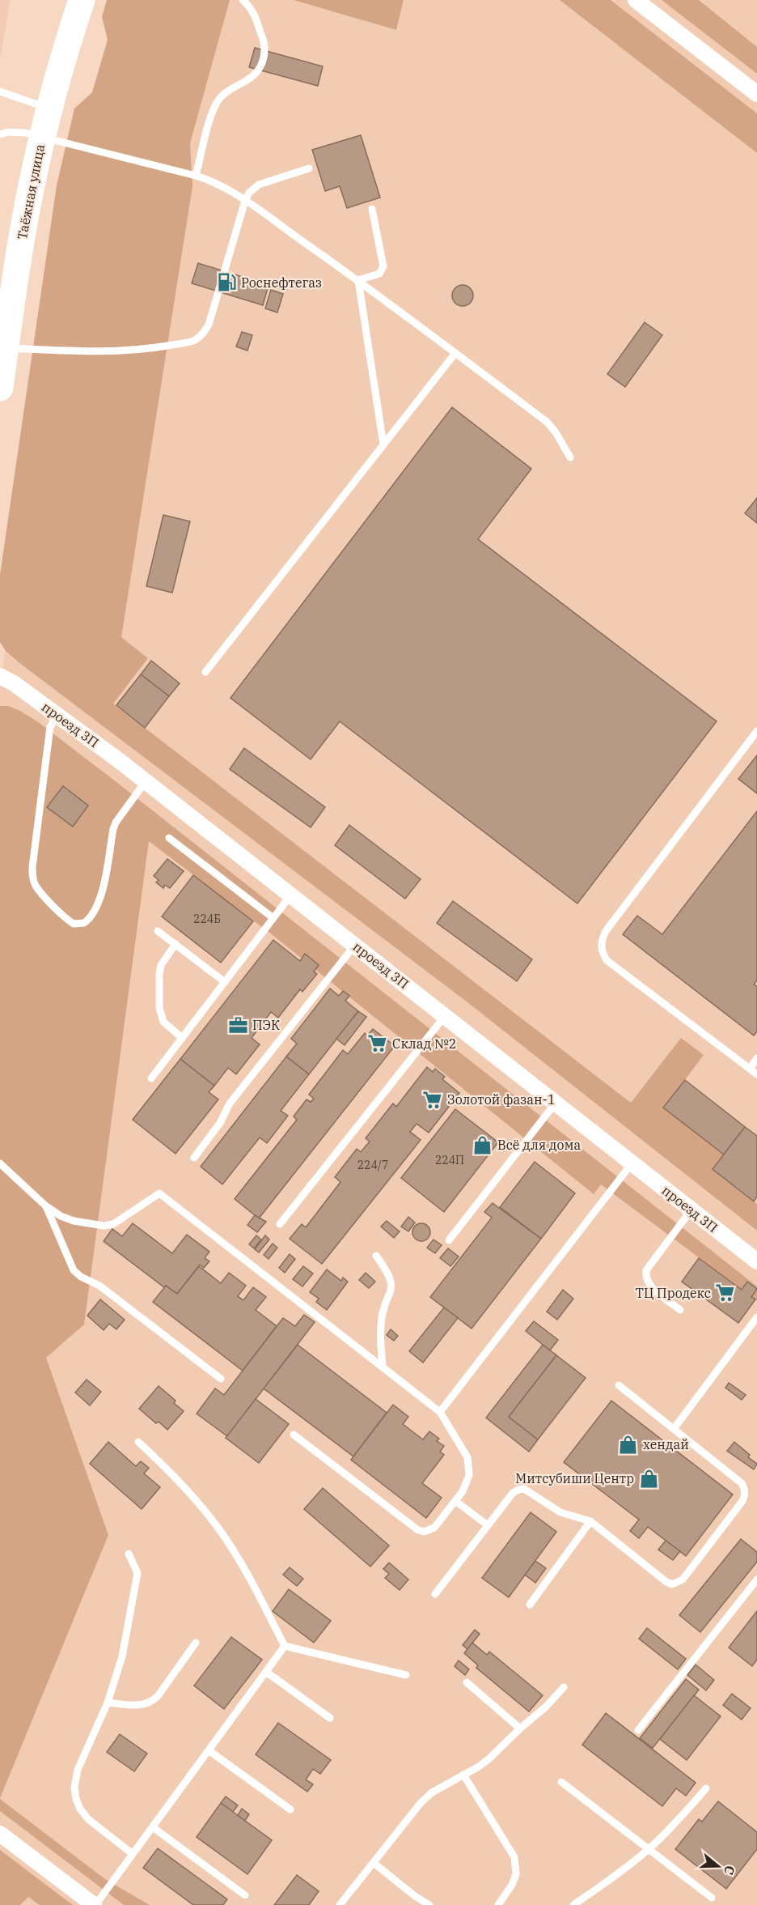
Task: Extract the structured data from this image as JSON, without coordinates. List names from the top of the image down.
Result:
{
  "streets": {
    "highway": ["Таёжная улица"],
    "street": ["проезд 3П"]
  },
  "places": {
    "fuel station": ["Роснефтегаз"],
    "office": ["ПЭК"],
    "supermarket": ["Склад №2", "Золотой фазан-1", "ТЦ Продекс"],
    "shop": ["Всё для дома", "хендай", "Митсубиши Центр"]
  },
  "house_numbers": ["224Б", "224П", "224/7"],
  "north": "right"
}
